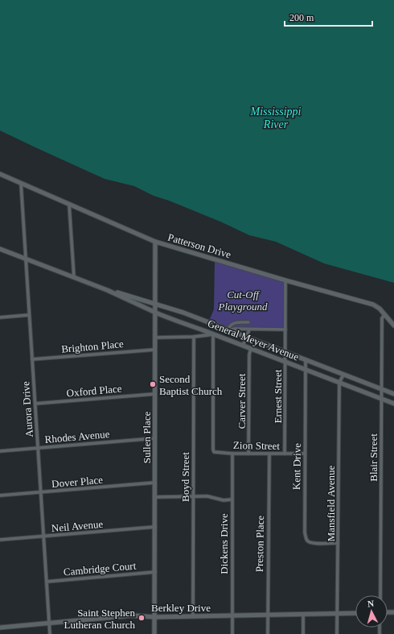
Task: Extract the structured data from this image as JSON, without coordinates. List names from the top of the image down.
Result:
{
  "streets": {
    "street": [
      "Patterson Drive",
      "General Meyer Avenue",
      "Brighton Place",
      "Oxford Place",
      "Ernest Street",
      "Carver Street",
      "Aurora Drive",
      "Rhodes Avenue",
      "Sullen Place",
      "Zion Street",
      "Blair Street",
      "Kent Drive",
      "Boyd Street",
      "Dover Place",
      "Mansfield Avenue",
      "Neil Avenue",
      "Dickens Drive",
      "Preston Place",
      "Cambridge Court",
      "Berkley Drive"
    ]
  },
  "crossings": [
    ["Patterson Drive", "Ernest Street"],
    ["Patterson Drive", "Aurora Drive"],
    ["Patterson Drive", "Sullen Place"],
    ["Patterson Drive", "Blair Street"],
    ["General Meyer Avenue", "Ernest Street"],
    ["General Meyer Avenue", "Carver Street"],
    ["General Meyer Avenue", "Aurora Drive"],
    ["General Meyer Avenue", "Sullen Place"],
    ["General Meyer Avenue", "Zion Street"],
    ["General Meyer Avenue", "Blair Street"],
    ["General Meyer Avenue", "Kent Drive"],
    ["General Meyer Avenue", "Mansfield Avenue"],
    ["Brighton Place", "Aurora Drive"],
    ["Brighton Place", "Sullen Place"],
    ["Oxford Place", "Aurora Drive"],
    ["Oxford Place", "Sullen Place"],
    ["Ernest Street", "Zion Street"],
    ["Carver Street", "Zion Street"],
    ["Aurora Drive", "Rhodes Avenue"],
    ["Aurora Drive", "Dover Place"],
    ["Aurora Drive", "Neil Avenue"],
    ["Aurora Drive", "Cambridge Court"],
    ["Aurora Drive", "Berkley Drive"],
    ["Rhodes Avenue", "Sullen Place"],
    ["Sullen Place", "Dover Place"],
    ["Sullen Place", "Neil Avenue"],
    ["Sullen Place", "Cambridge Court"],
    ["Sullen Place", "Berkley Drive"],
    ["Zion Street", "Kent Drive"],
    ["Zion Street", "Dickens Drive"],
    ["Zion Street", "Preston Place"],
    ["Kent Drive", "Mansfield Avenue"],
    ["Boyd Street", "Berkley Drive"],
    ["Mansfield Avenue", "Berkley Drive"],
    ["Dickens Drive", "Berkley Drive"],
    ["Preston Place", "Berkley Drive"]
  ],
  "water": ["Mississippi River"],
  "parks": ["Cut-Off Playground"],
  "places": ["Second Baptist Church", "Saint Stephen Lutheran Church"],
  "scale_bar": "200 m",
  "north": "top"
}
